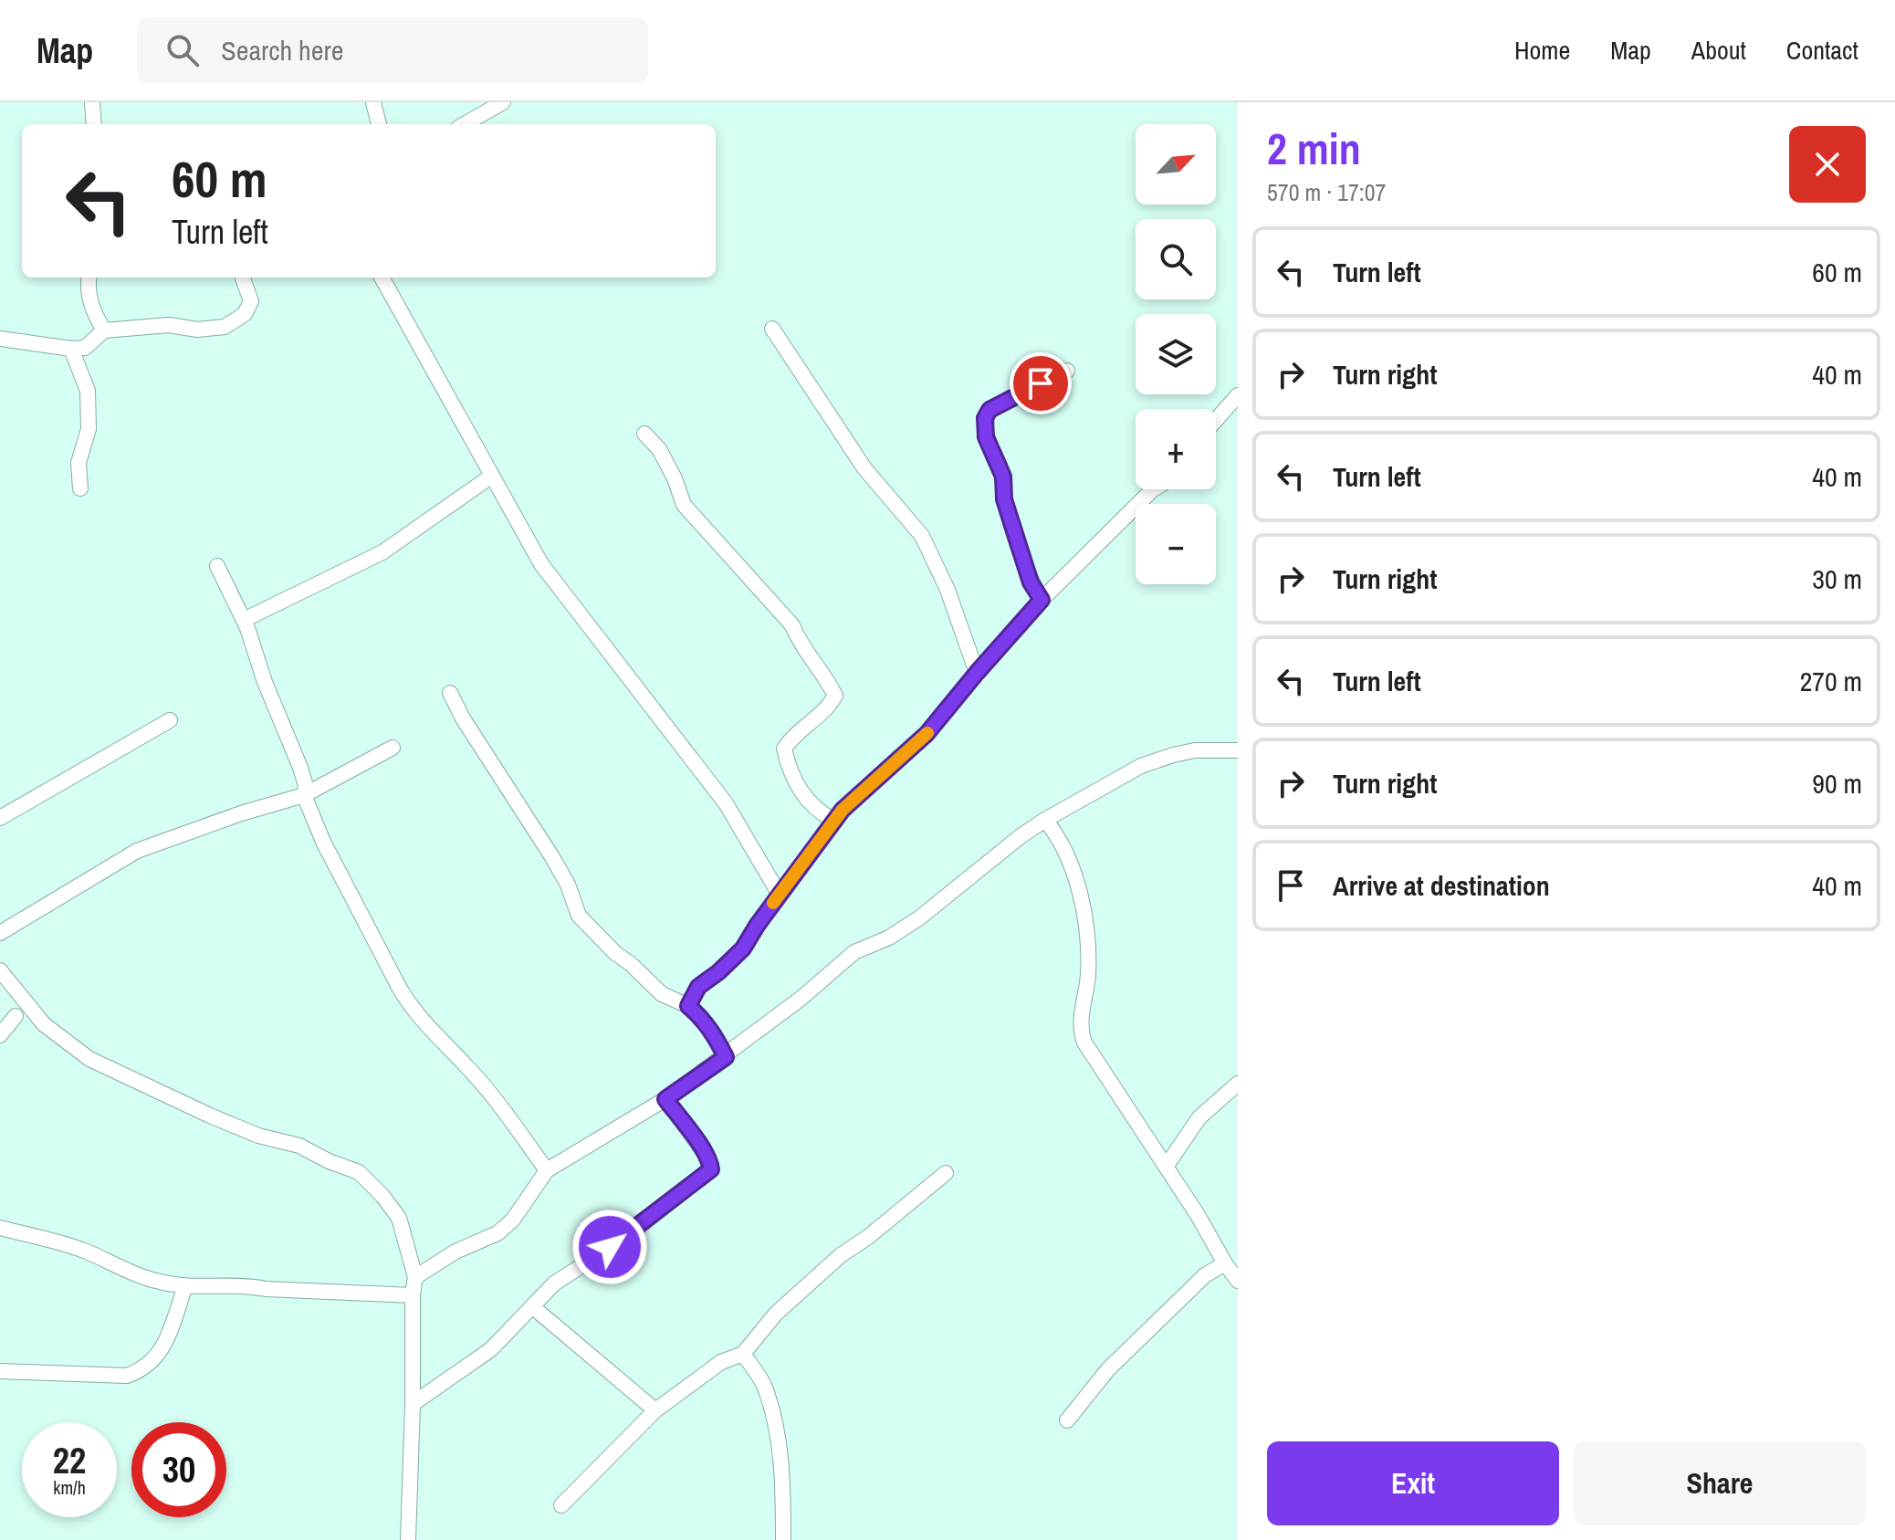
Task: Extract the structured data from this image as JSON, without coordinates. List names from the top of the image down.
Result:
{
  "north": "top right",
  "page": {
    "header": "Map",
    "search": "Search here",
    "nav": [
      "Home",
      "Map",
      "About",
      "Contact"
    ],
    "heading": ["2 min", "570 m · 17:07"],
    "map_buttons": ["+", "−"],
    "turn": ["60 m", "Turn left"],
    "list": [
      {
        "name": "Turn left",
        "value": "60 m"
      },
      {
        "name": "Turn right",
        "value": "40 m"
      },
      {
        "name": "Turn left",
        "value": "40 m"
      },
      {
        "name": "Turn right",
        "value": "30 m"
      },
      {
        "name": "Turn left",
        "value": "270 m"
      },
      {
        "name": "Turn right",
        "value": "90 m"
      },
      {
        "name": "Arrive at destination",
        "value": "40 m"
      }
    ],
    "speed": "22 km/h",
    "limit": "30",
    "buttons": ["Exit", "Share"]
  }
}
